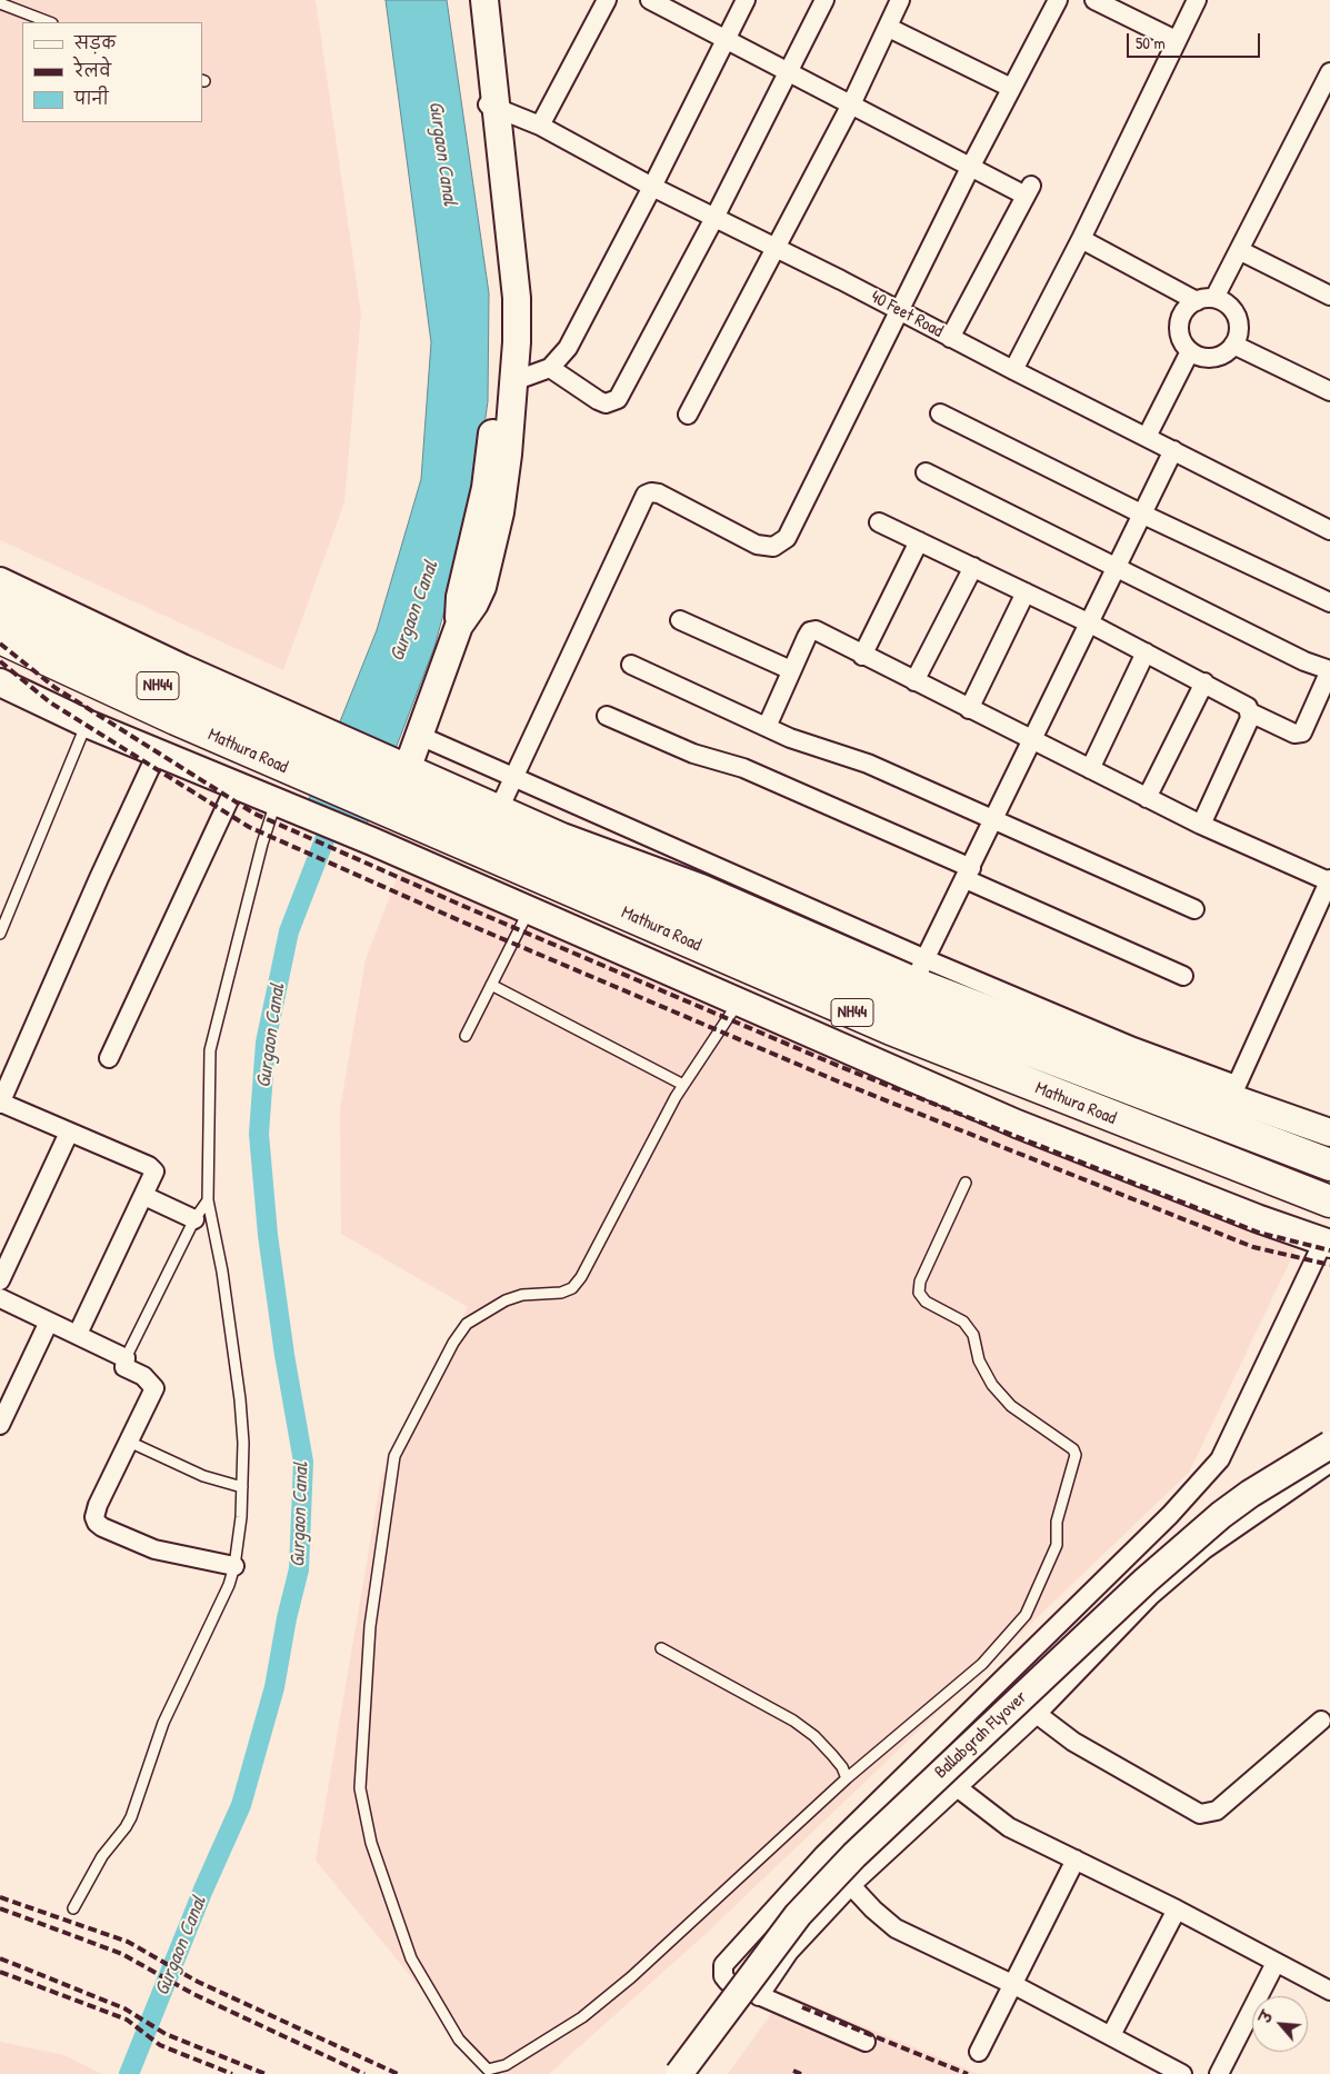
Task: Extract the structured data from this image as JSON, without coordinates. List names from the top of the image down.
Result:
{
  "streets": {
    "highway": ["NH44", "Mathura Road"],
    "main road": ["Ballabgrah Flyover"],
    "street": ["40 Feet Road"]
  },
  "water": ["Gurgaon Canal"],
  "legend": ["सड़क", "रेलवे", "पानी"],
  "scale_bar": "50 m",
  "north": "top left"
}
